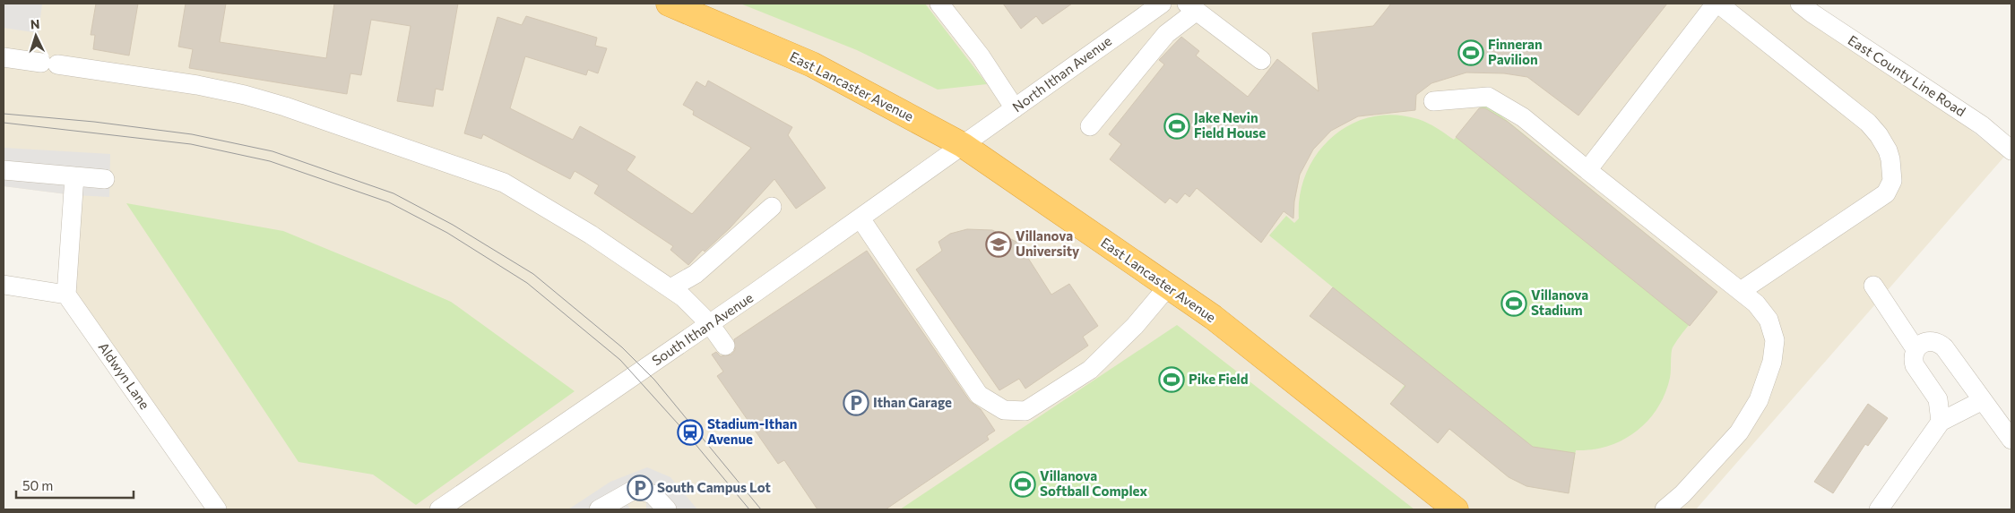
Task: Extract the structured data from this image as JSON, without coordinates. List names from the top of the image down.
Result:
{
  "streets": {
    "highway": ["East Lancaster Avenue"],
    "street": [
      "North Ithan Avenue",
      "East County Line Road",
      "South Ithan Avenue",
      "Aldwyn Lane"
    ]
  },
  "crossings": [
    ["North Ithan Avenue", "East Lancaster Avenue"],
    ["North Ithan Avenue", "South Ithan Avenue"],
    ["East Lancaster Avenue", "South Ithan Avenue"]
  ],
  "places": {
    "sports": [
      "Finneran Pavilion",
      "Jake Nevin Field House",
      "Villanova Stadium",
      "Pike Field",
      "Villanova Softball Complex"
    ],
    "school or university": ["Villanova University"],
    "parking": ["Ithan Garage", "South Campus Lot"],
    "station": ["Stadium-Ithan Avenue"]
  },
  "scale_bar": "50 m",
  "north": "top"
}
